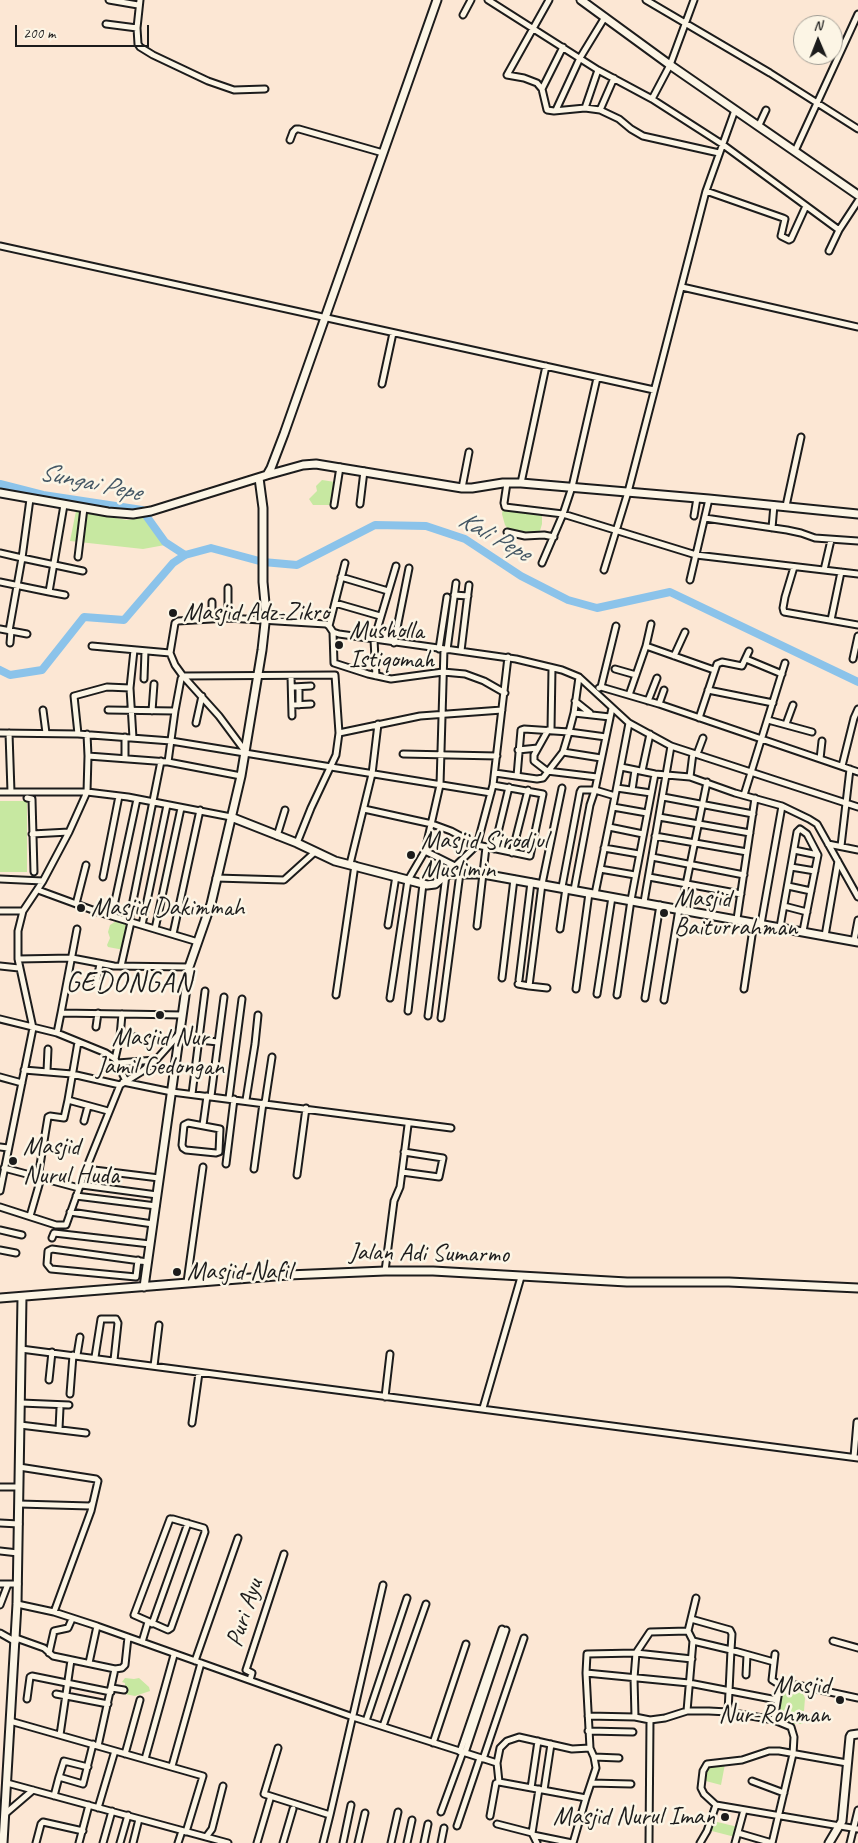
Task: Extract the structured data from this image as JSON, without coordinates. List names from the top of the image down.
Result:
{
  "streets": {
    "street": ["Jalan Adi Sumarmo", "Puri Ayu"]
  },
  "districts": ["GEDONGAN"],
  "water": ["Sungai Pepe", "Kali Pepe"],
  "places": [
    "Masjid Adz-Zikro",
    "Musholla Istiqomah",
    "Masjid Sirodjul Muslimin",
    "Masjid Dakimmah",
    "Masjid Baiturrahman",
    "Masjid Nur Jamil Gedongan",
    "Masjid Nurul Huda",
    "Masjid Nafil",
    "Masjid Nur-Rohman",
    "Masjid Nurul Iman"
  ],
  "scale_bar": "200 m",
  "north": "top"
}
